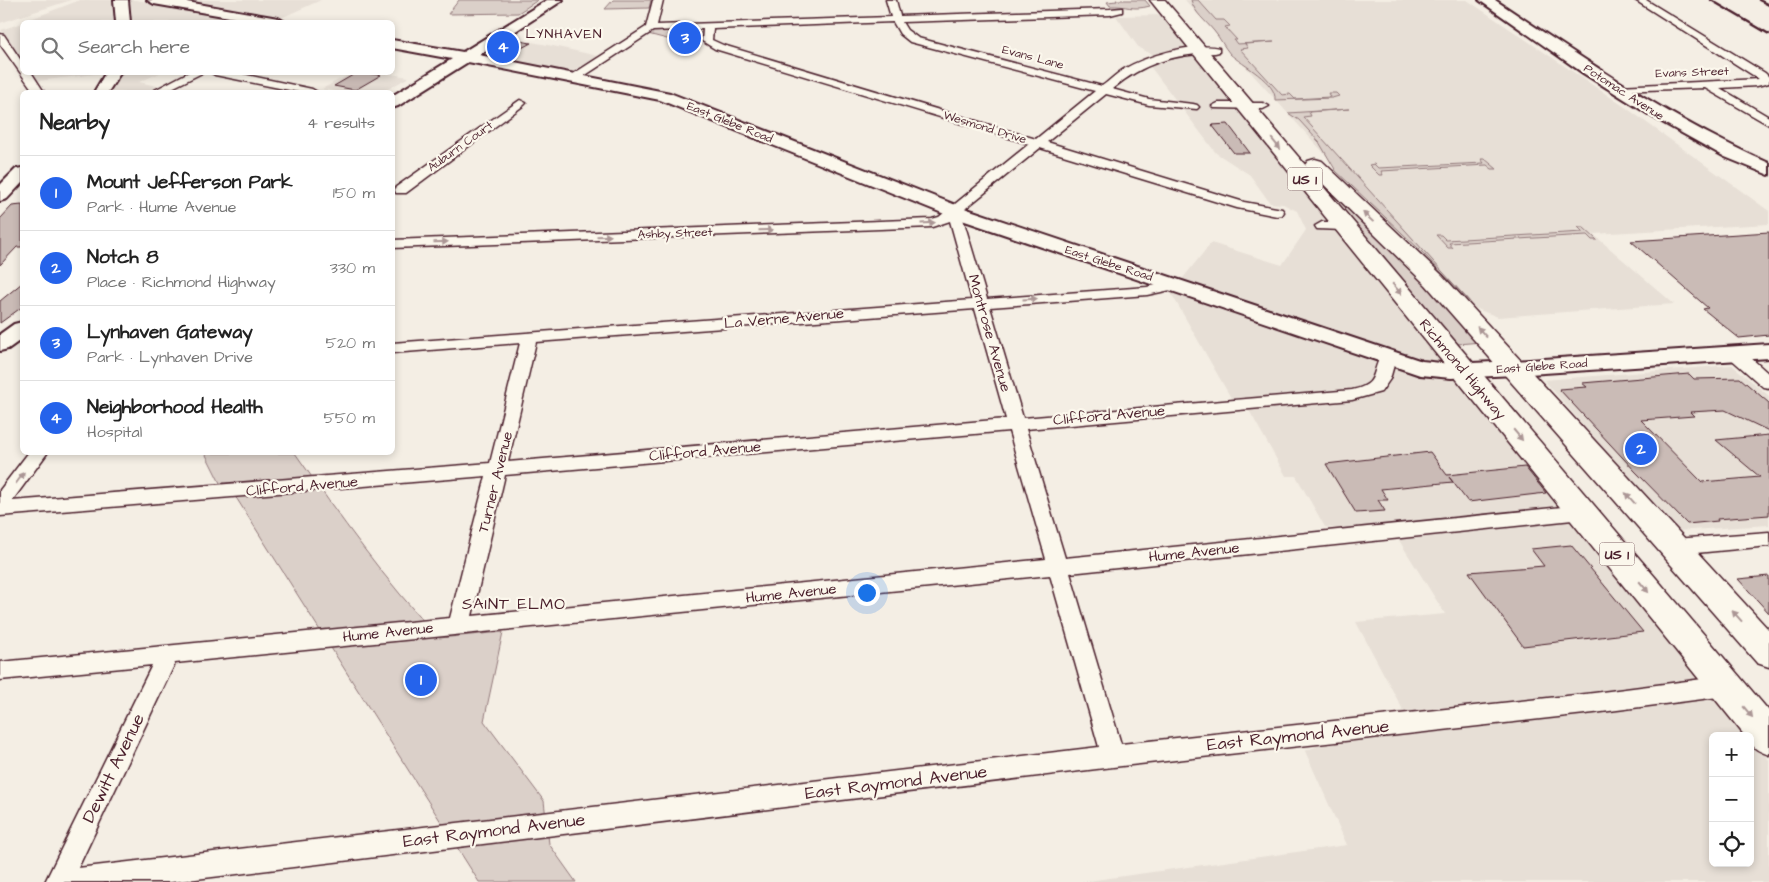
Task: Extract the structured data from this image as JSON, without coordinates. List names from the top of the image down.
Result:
{
  "streets": {
    "highway": ["US 1", "Richmond Highway"],
    "main road": ["Potomac Avenue", "East Glebe Road"],
    "street": [
      "Evans Lane",
      "Evans Street",
      "Wesmond Drive",
      "Auburn Court",
      "Ashby Street",
      "La Verne Avenue",
      "Montrose Avenue",
      "Clifford Avenue",
      "Turner Avenue",
      "Hume Avenue",
      "East Raymond Avenue",
      "Dewitt Avenue"
    ]
  },
  "crossings": [
    ["Evans Street", "Potomac Avenue"],
    ["East Glebe Road", "Ashby Street"],
    ["East Glebe Road", "La Verne Avenue"],
    ["East Glebe Road", "Montrose Avenue"],
    ["East Glebe Road", "Richmond Highway"],
    ["East Glebe Road", "Clifford Avenue"],
    ["Ashby Street", "Montrose Avenue"],
    ["La Verne Avenue", "Montrose Avenue"],
    ["La Verne Avenue", "Turner Avenue"],
    ["Montrose Avenue", "Clifford Avenue"],
    ["Montrose Avenue", "Hume Avenue"],
    ["Montrose Avenue", "East Raymond Avenue"],
    ["Richmond Highway", "Hume Avenue"],
    ["Richmond Highway", "East Raymond Avenue"],
    ["Clifford Avenue", "Turner Avenue"],
    ["Turner Avenue", "Hume Avenue"],
    ["Hume Avenue", "Dewitt Avenue"]
  ],
  "one_way": ["Ashby Street"],
  "districts": ["LYNHAVEN", "SAINT ELMO"],
  "page": {
    "pins": [
      "3",
      "4",
      "2",
      "1"
    ],
    "search": "Search here",
    "heading": ["Nearby", "4 results"],
    "list": [
      {
        "mark": "1",
        "name": "Mount Jefferson Park",
        "note": "Park · Hume Avenue",
        "value": "150 m"
      },
      {
        "mark": "2",
        "name": "Notch 8",
        "note": "Place · Richmond Highway",
        "value": "330 m"
      },
      {
        "mark": "3",
        "name": "Lynhaven Gateway",
        "note": "Park · Lynhaven Drive",
        "value": "520 m"
      },
      {
        "mark": "4",
        "name": "Neighborhood Health",
        "note": "Hospital",
        "value": "550 m"
      }
    ],
    "map_buttons": ["+", "−"]
  }
}
